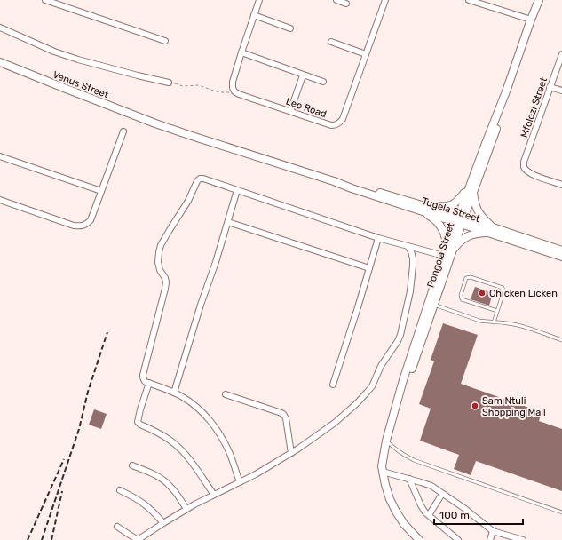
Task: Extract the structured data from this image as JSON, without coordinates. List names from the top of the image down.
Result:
{
  "streets": {
    "street": [
      "Venus Street",
      "Leo Road",
      "Mfolozi Street",
      "Tugela Street",
      "Pongola Street"
    ]
  },
  "crossings": [
    ["Venus Street", "Tugela Street"],
    ["Tugela Street", "Pongola Street"]
  ],
  "places": ["Chicken Licken", "Sam Ntuli Shopping Mall"],
  "scale_bar": "100 m"
}
